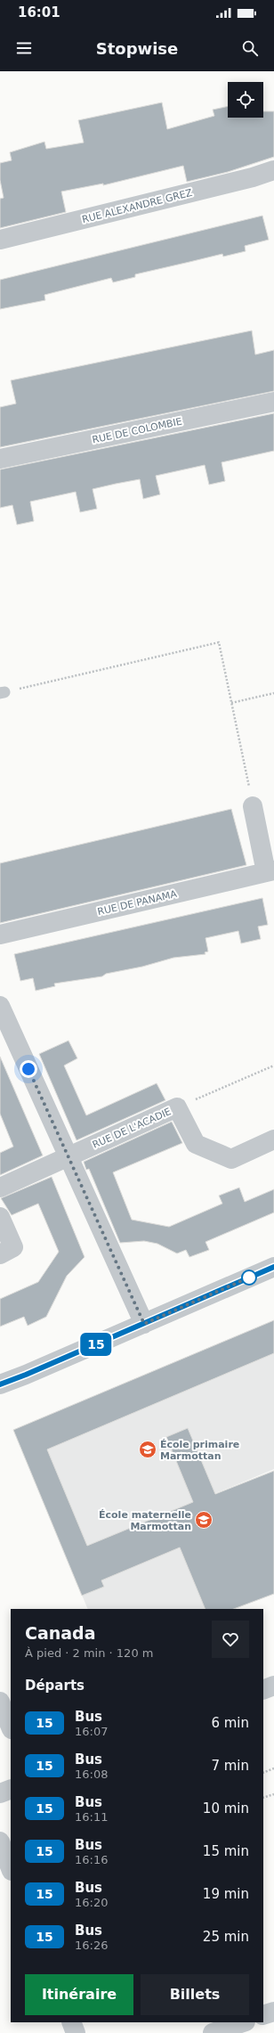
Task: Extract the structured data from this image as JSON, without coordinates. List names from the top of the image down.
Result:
{
  "streets": {
    "street": [
      "RUE ALEXANDRE GREZ",
      "RUE DE COLOMBIE",
      "RUE DE PANAMA",
      "RUE DE L'ACADIE"
    ]
  },
  "places": {
    "school or university": ["École primaire Marmottan", "École maternelle Marmottan"]
  },
  "lines": ["bus line 15"],
  "page": {
    "status": "16:01",
    "header": "Stopwise",
    "on_map": "15",
    "heading": [
      ["Canada", "À pied · 2 min · 120 m"],
      "Départs"
    ],
    "list": [
      {
        "mark": "15",
        "name": "Bus",
        "note": "16:07",
        "value": "6 min"
      },
      {
        "mark": "15",
        "name": "Bus",
        "note": "16:08",
        "value": "7 min"
      },
      {
        "mark": "15",
        "name": "Bus",
        "note": "16:11",
        "value": "10 min"
      },
      {
        "mark": "15",
        "name": "Bus",
        "note": "16:16",
        "value": "15 min"
      },
      {
        "mark": "15",
        "name": "Bus",
        "note": "16:20",
        "value": "19 min"
      },
      {
        "mark": "15",
        "name": "Bus",
        "note": "16:26",
        "value": "25 min"
      }
    ],
    "buttons": ["Itinéraire", "Billets"]
  }
}
